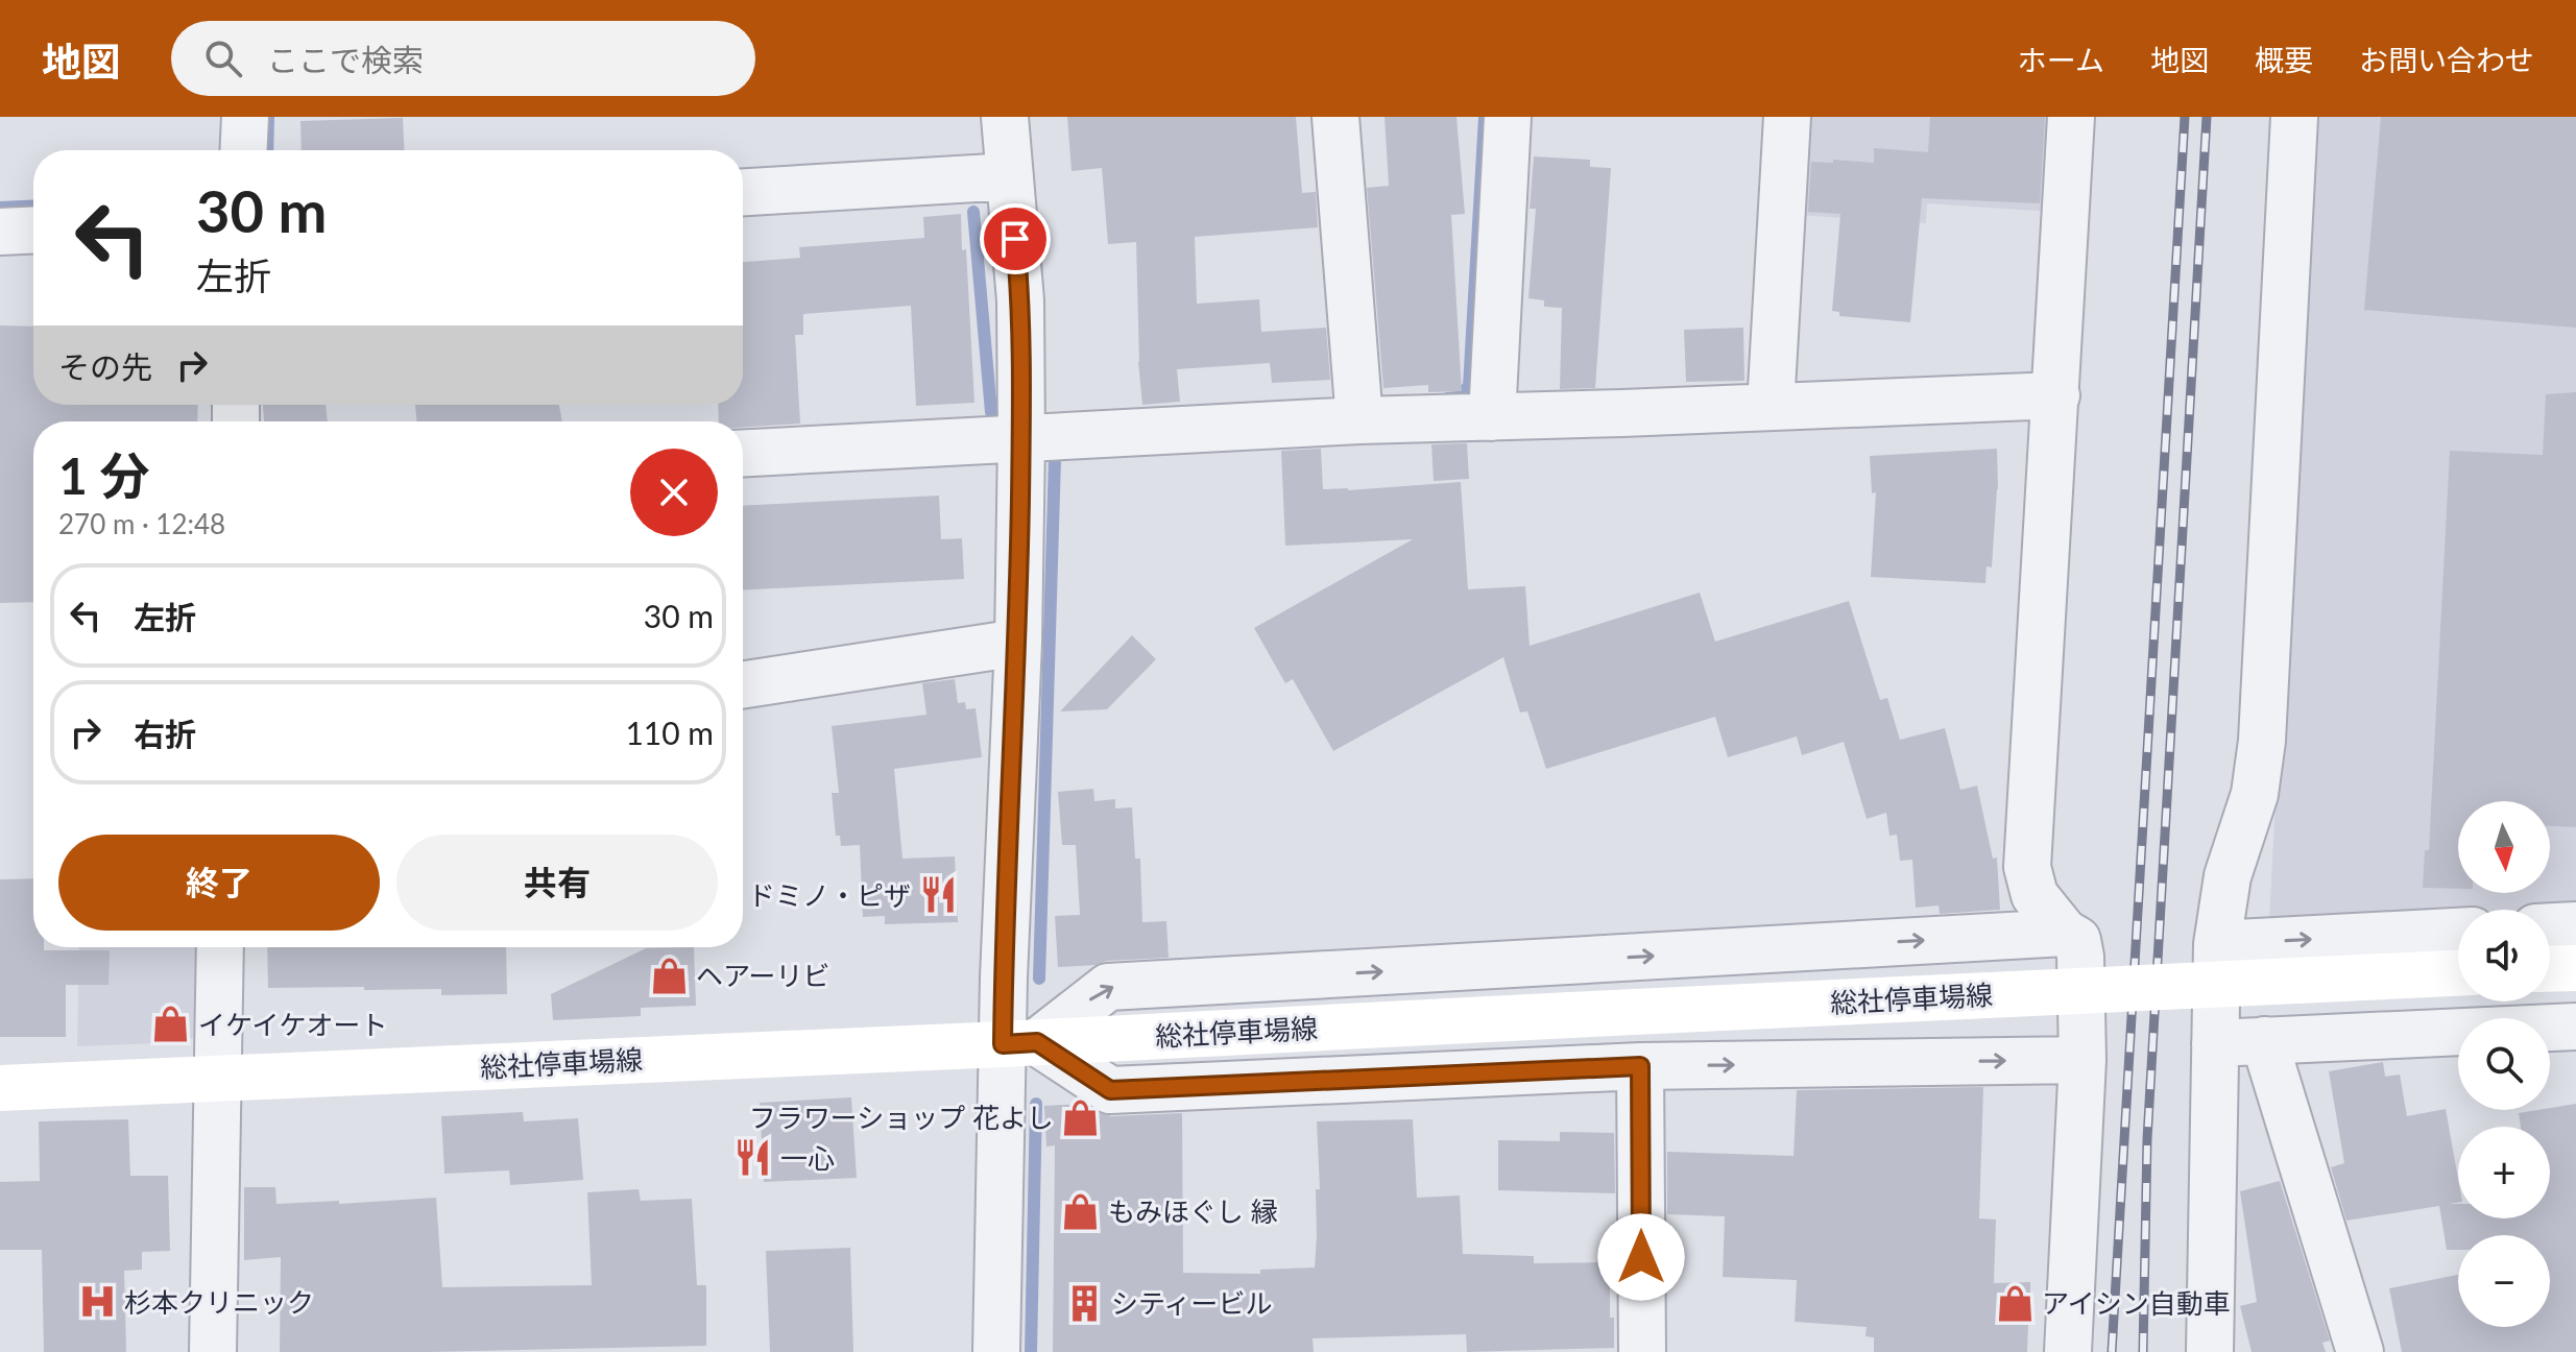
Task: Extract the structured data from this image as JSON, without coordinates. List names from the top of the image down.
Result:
{
  "streets": {
    "main road": ["総社停車場線"]
  },
  "places": {
    "restaurant": ["ドミノ・ピザ", "一心"],
    "shop": [
      "ヘアーリビ",
      "イケイケオート",
      "フラワーショップ 花よし",
      "もみほぐし 縁",
      "アイシン自動車"
    ],
    "hospital": ["杉本クリニック"],
    "building": ["シティービル"]
  },
  "north": "bottom",
  "page": {
    "header": "地図",
    "search": "ここで検索",
    "nav": [
      "ホーム",
      "地図",
      "概要",
      "お問い合わせ"
    ],
    "turn": ["30 m", "左折"],
    "then": "その先",
    "heading": ["1 分", "270 m · 12:48"],
    "list": [
      {
        "name": "左折",
        "value": "30 m"
      },
      {
        "name": "右折",
        "value": "110 m"
      }
    ],
    "map_buttons": ["+", "−"],
    "buttons": ["終了", "共有"]
  }
}
